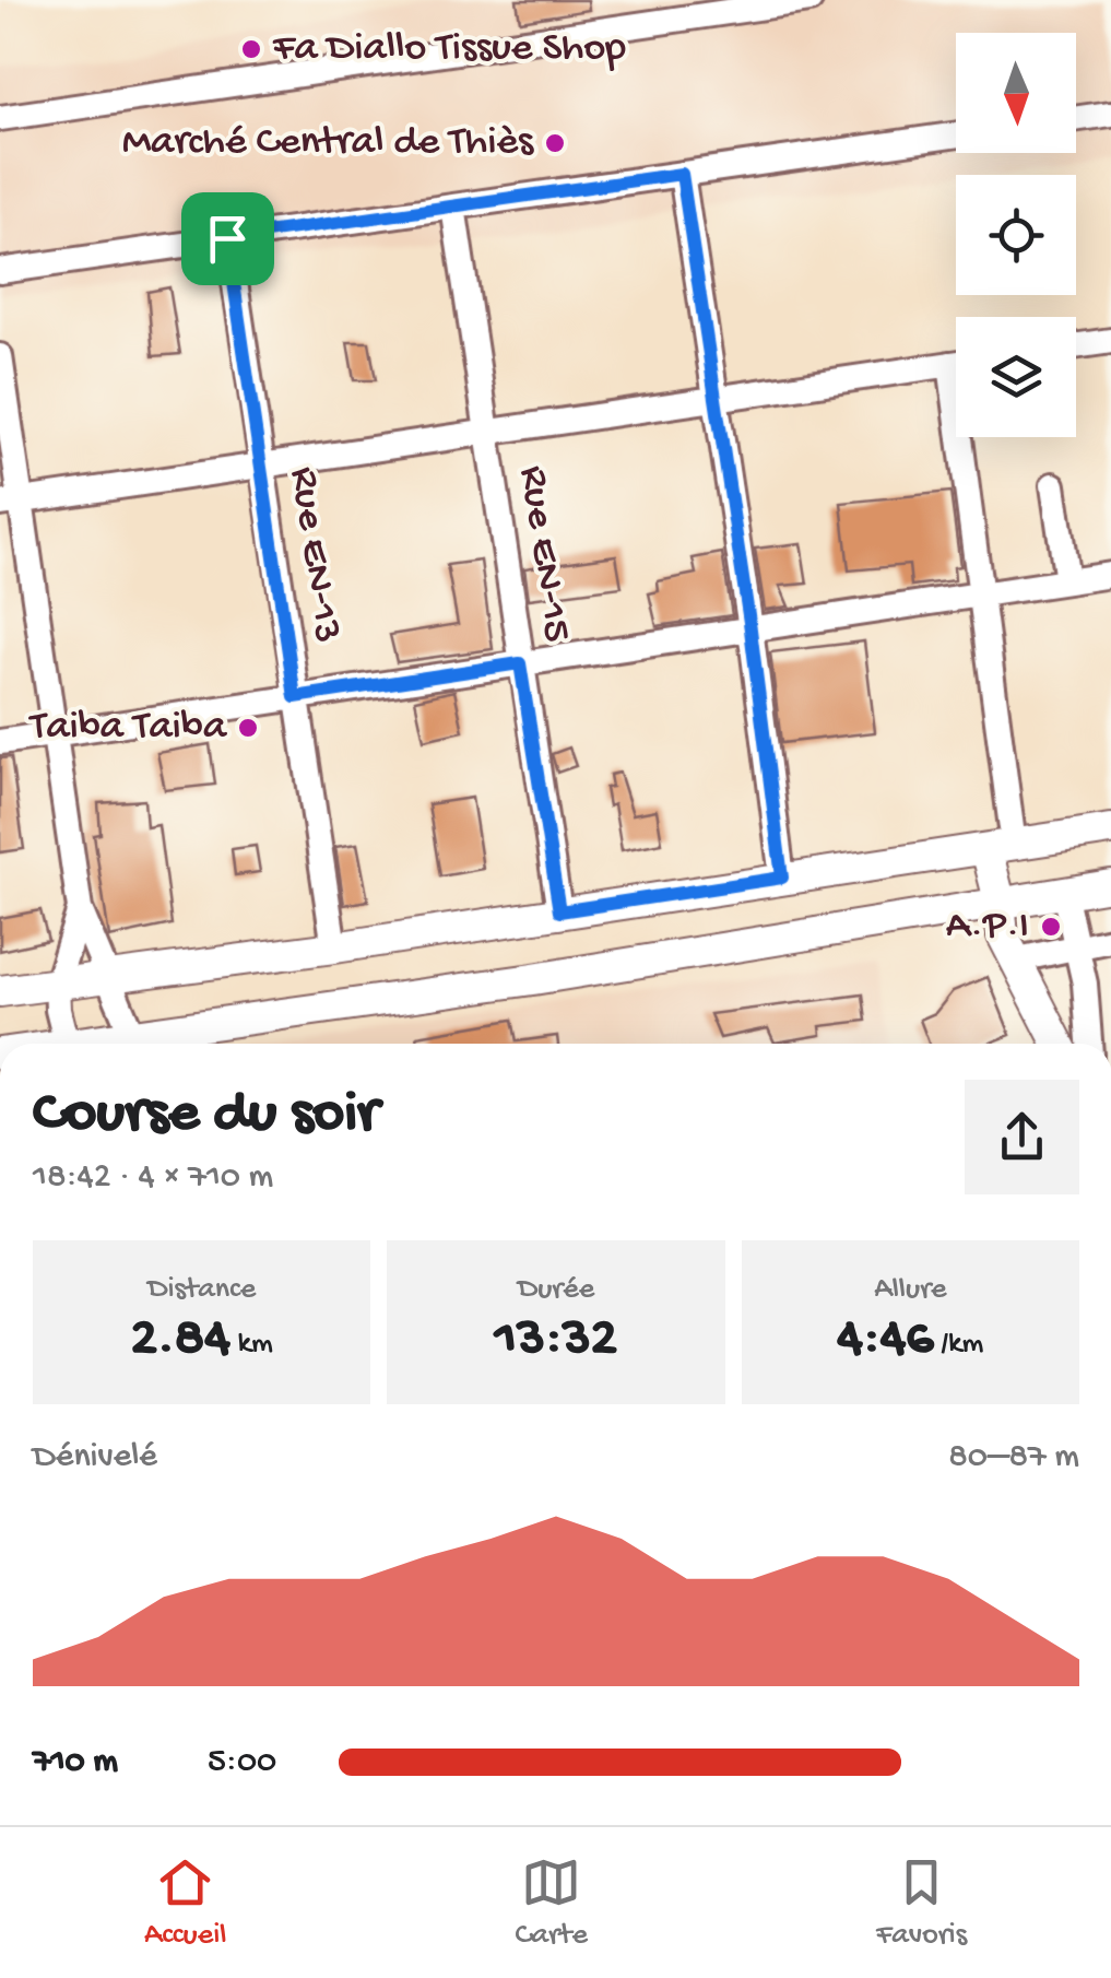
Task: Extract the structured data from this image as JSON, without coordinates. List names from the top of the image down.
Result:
{
  "streets": {
    "street": ["Rue EN-15", "Rue EN-13"]
  },
  "places": [
    "Fa Diallo Tissue Shop",
    "Marché Central de Thiès",
    "Taiba Taiba",
    "A.P.I"
  ],
  "north": "bottom",
  "page": {
    "heading": ["Course du soir", "18:42 · 4 × 710 m"],
    "stats": [
      ["Distance", "2.84 km"],
      ["Durée", "13:32"],
      ["Allure", "4:46 /km"]
    ],
    "chart": ["Dénivelé", "80–87 m"],
    "list": [
      {
        "name": "710 m",
        "note": "5:00"
      }
    ],
    "tabs": ["Accueil", "Carte", "Favoris"]
  }
}
